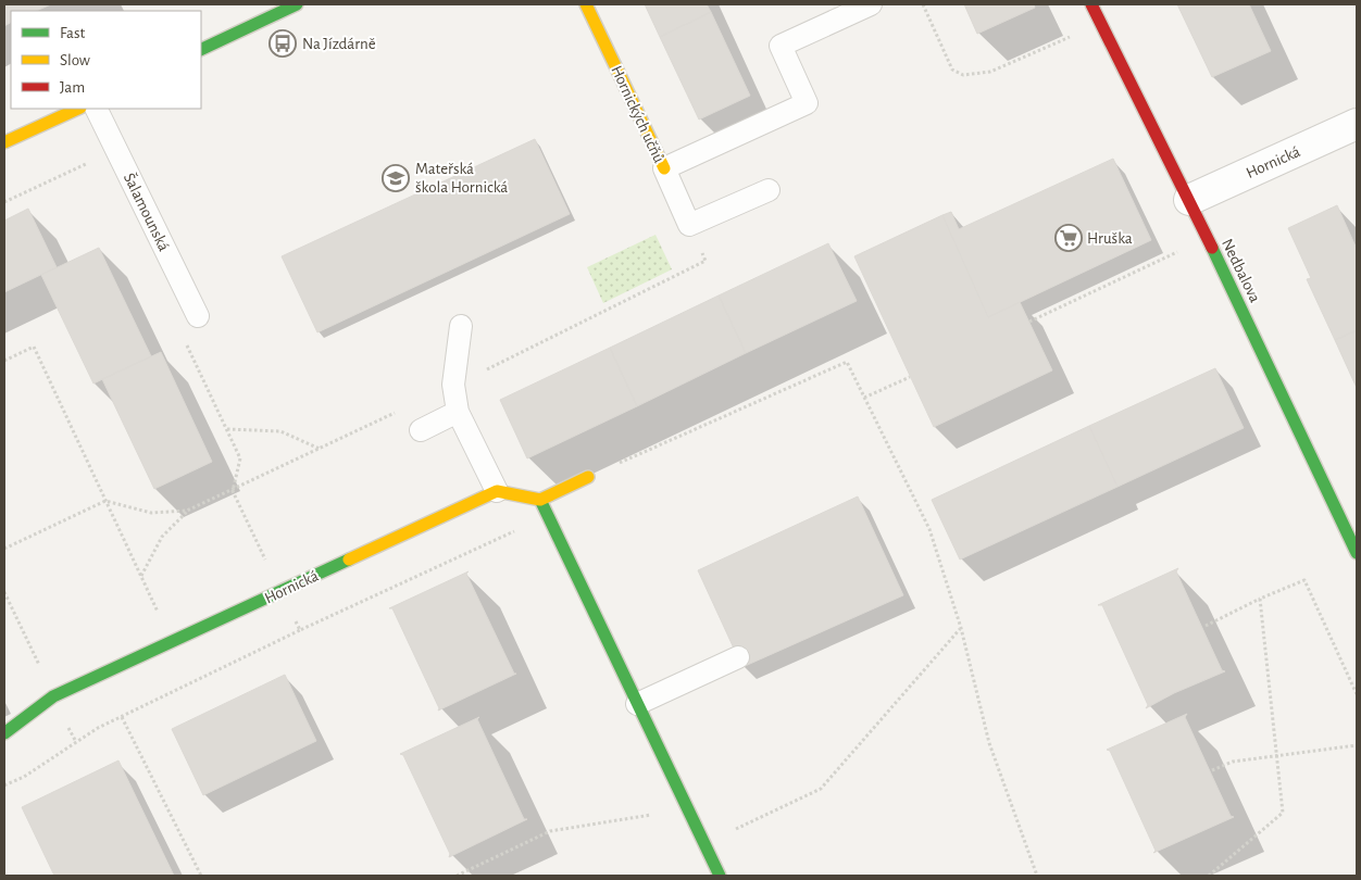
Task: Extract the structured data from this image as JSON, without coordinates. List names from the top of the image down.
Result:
{
  "streets": {
    "street": ["Hornických učňů", "Hornická", "Nedbalova"],
    "lane": ["Šalamounská"]
  },
  "crossings": [
    ["Hornická", "Nedbalova"]
  ],
  "places": {
    "bus stop": ["Na Jízdárně"],
    "school or university": ["Mateřská škola Hornická"],
    "supermarket": ["Hruška"]
  },
  "legend": ["Fast", "Slow", "Jam"]
}
